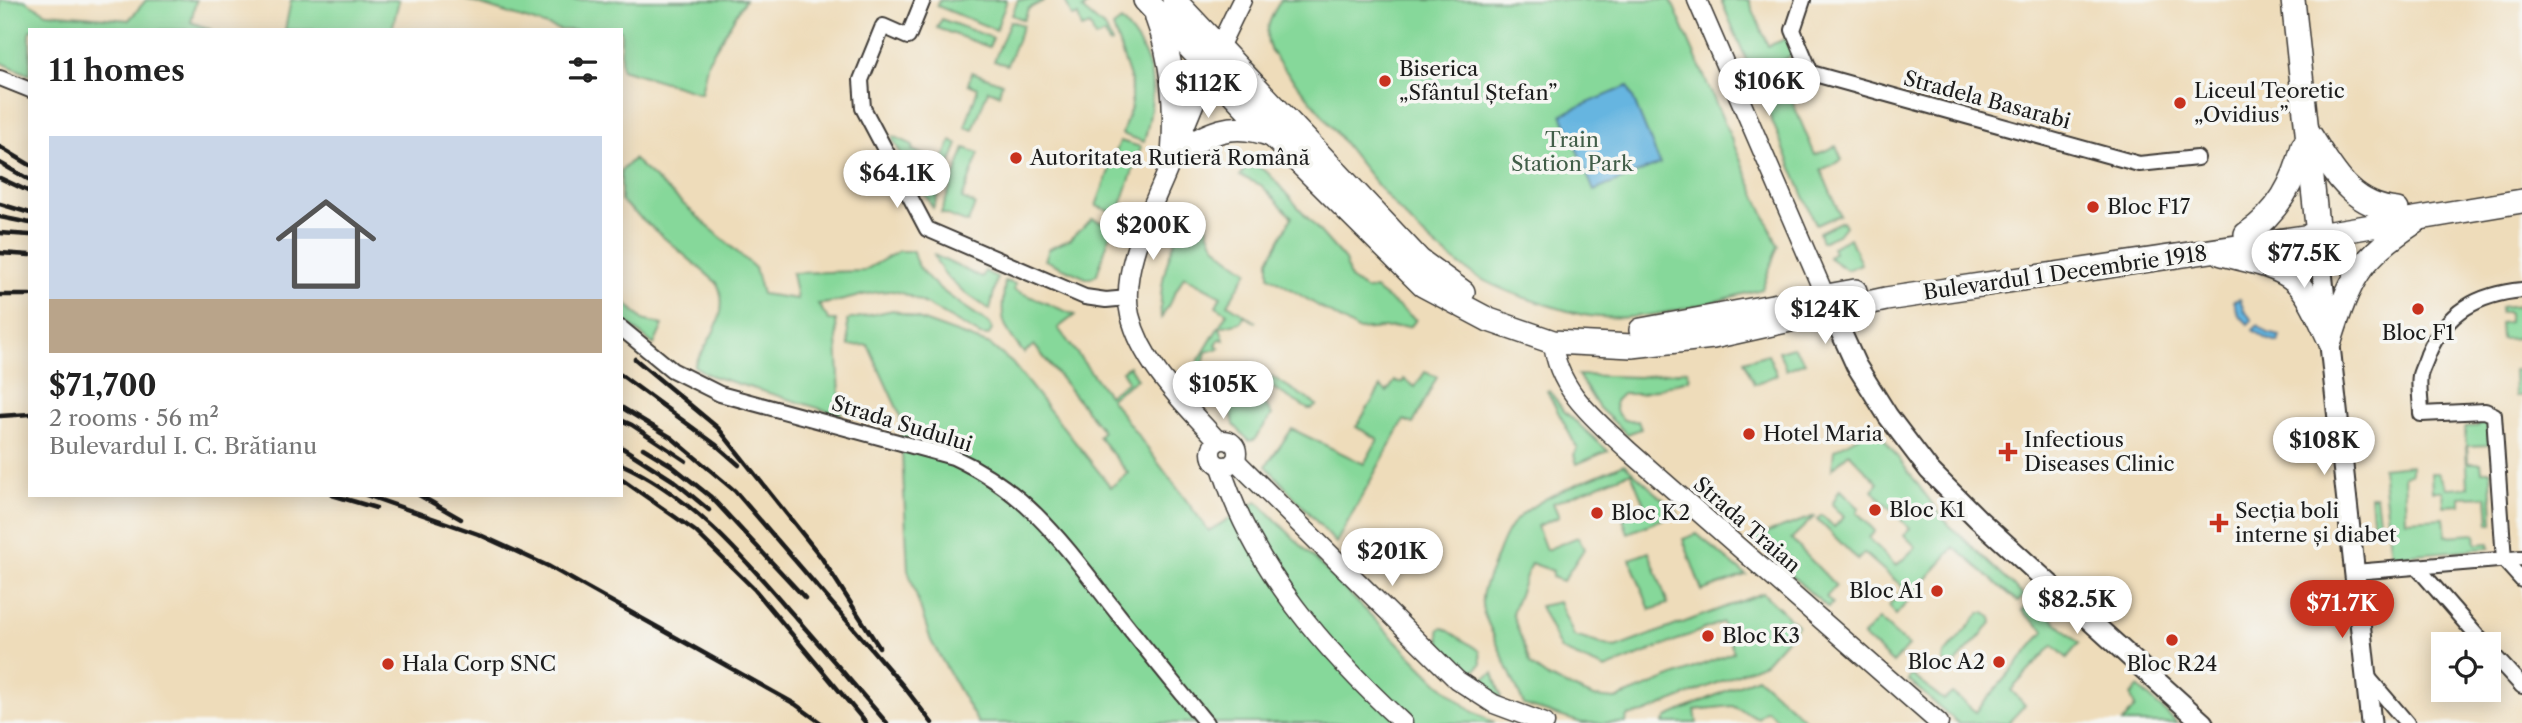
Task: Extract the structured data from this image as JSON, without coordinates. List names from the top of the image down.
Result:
{
  "streets": {
    "main road": ["Bulevardul 1 Decembrie 1918"],
    "street": ["Stradela Basarabi", "Strada Sudului", "Strada Traian"]
  },
  "crossings": [
    ["Bulevardul 1 Decembrie 1918", "Strada Traian"]
  ],
  "parks": ["Train Station Park"],
  "places": {
    "other": [
      "Biserica „Sfântul Ștefan”",
      "Liceul Teoretic „Ovidius”",
      "Autoritatea Rutieră Română",
      "Bloc F17",
      "Bloc F1",
      "Hotel Maria",
      "Bloc K1",
      "Bloc K2",
      "Bloc A1",
      "Bloc K3",
      "Bloc R24",
      "Bloc A2",
      "Hala Corp SNC"
    ],
    "health": ["Infectious Diseases Clinic", "Secția boli interne și diabet"]
  },
  "page": {
    "heading": "11 homes",
    "price": [
      "$106K",
      "$112K",
      "$64.1K",
      "$200K",
      "$77.5K",
      "$124K",
      "$105K",
      "$108K",
      "$201K",
      "$82.5K",
      "$71.7K"
    ],
    "list": [
      {
        "name": "$71,700",
        "note": "2 rooms · 56 m² · Bulevardul I. C. Brătianu"
      }
    ]
  }
}
